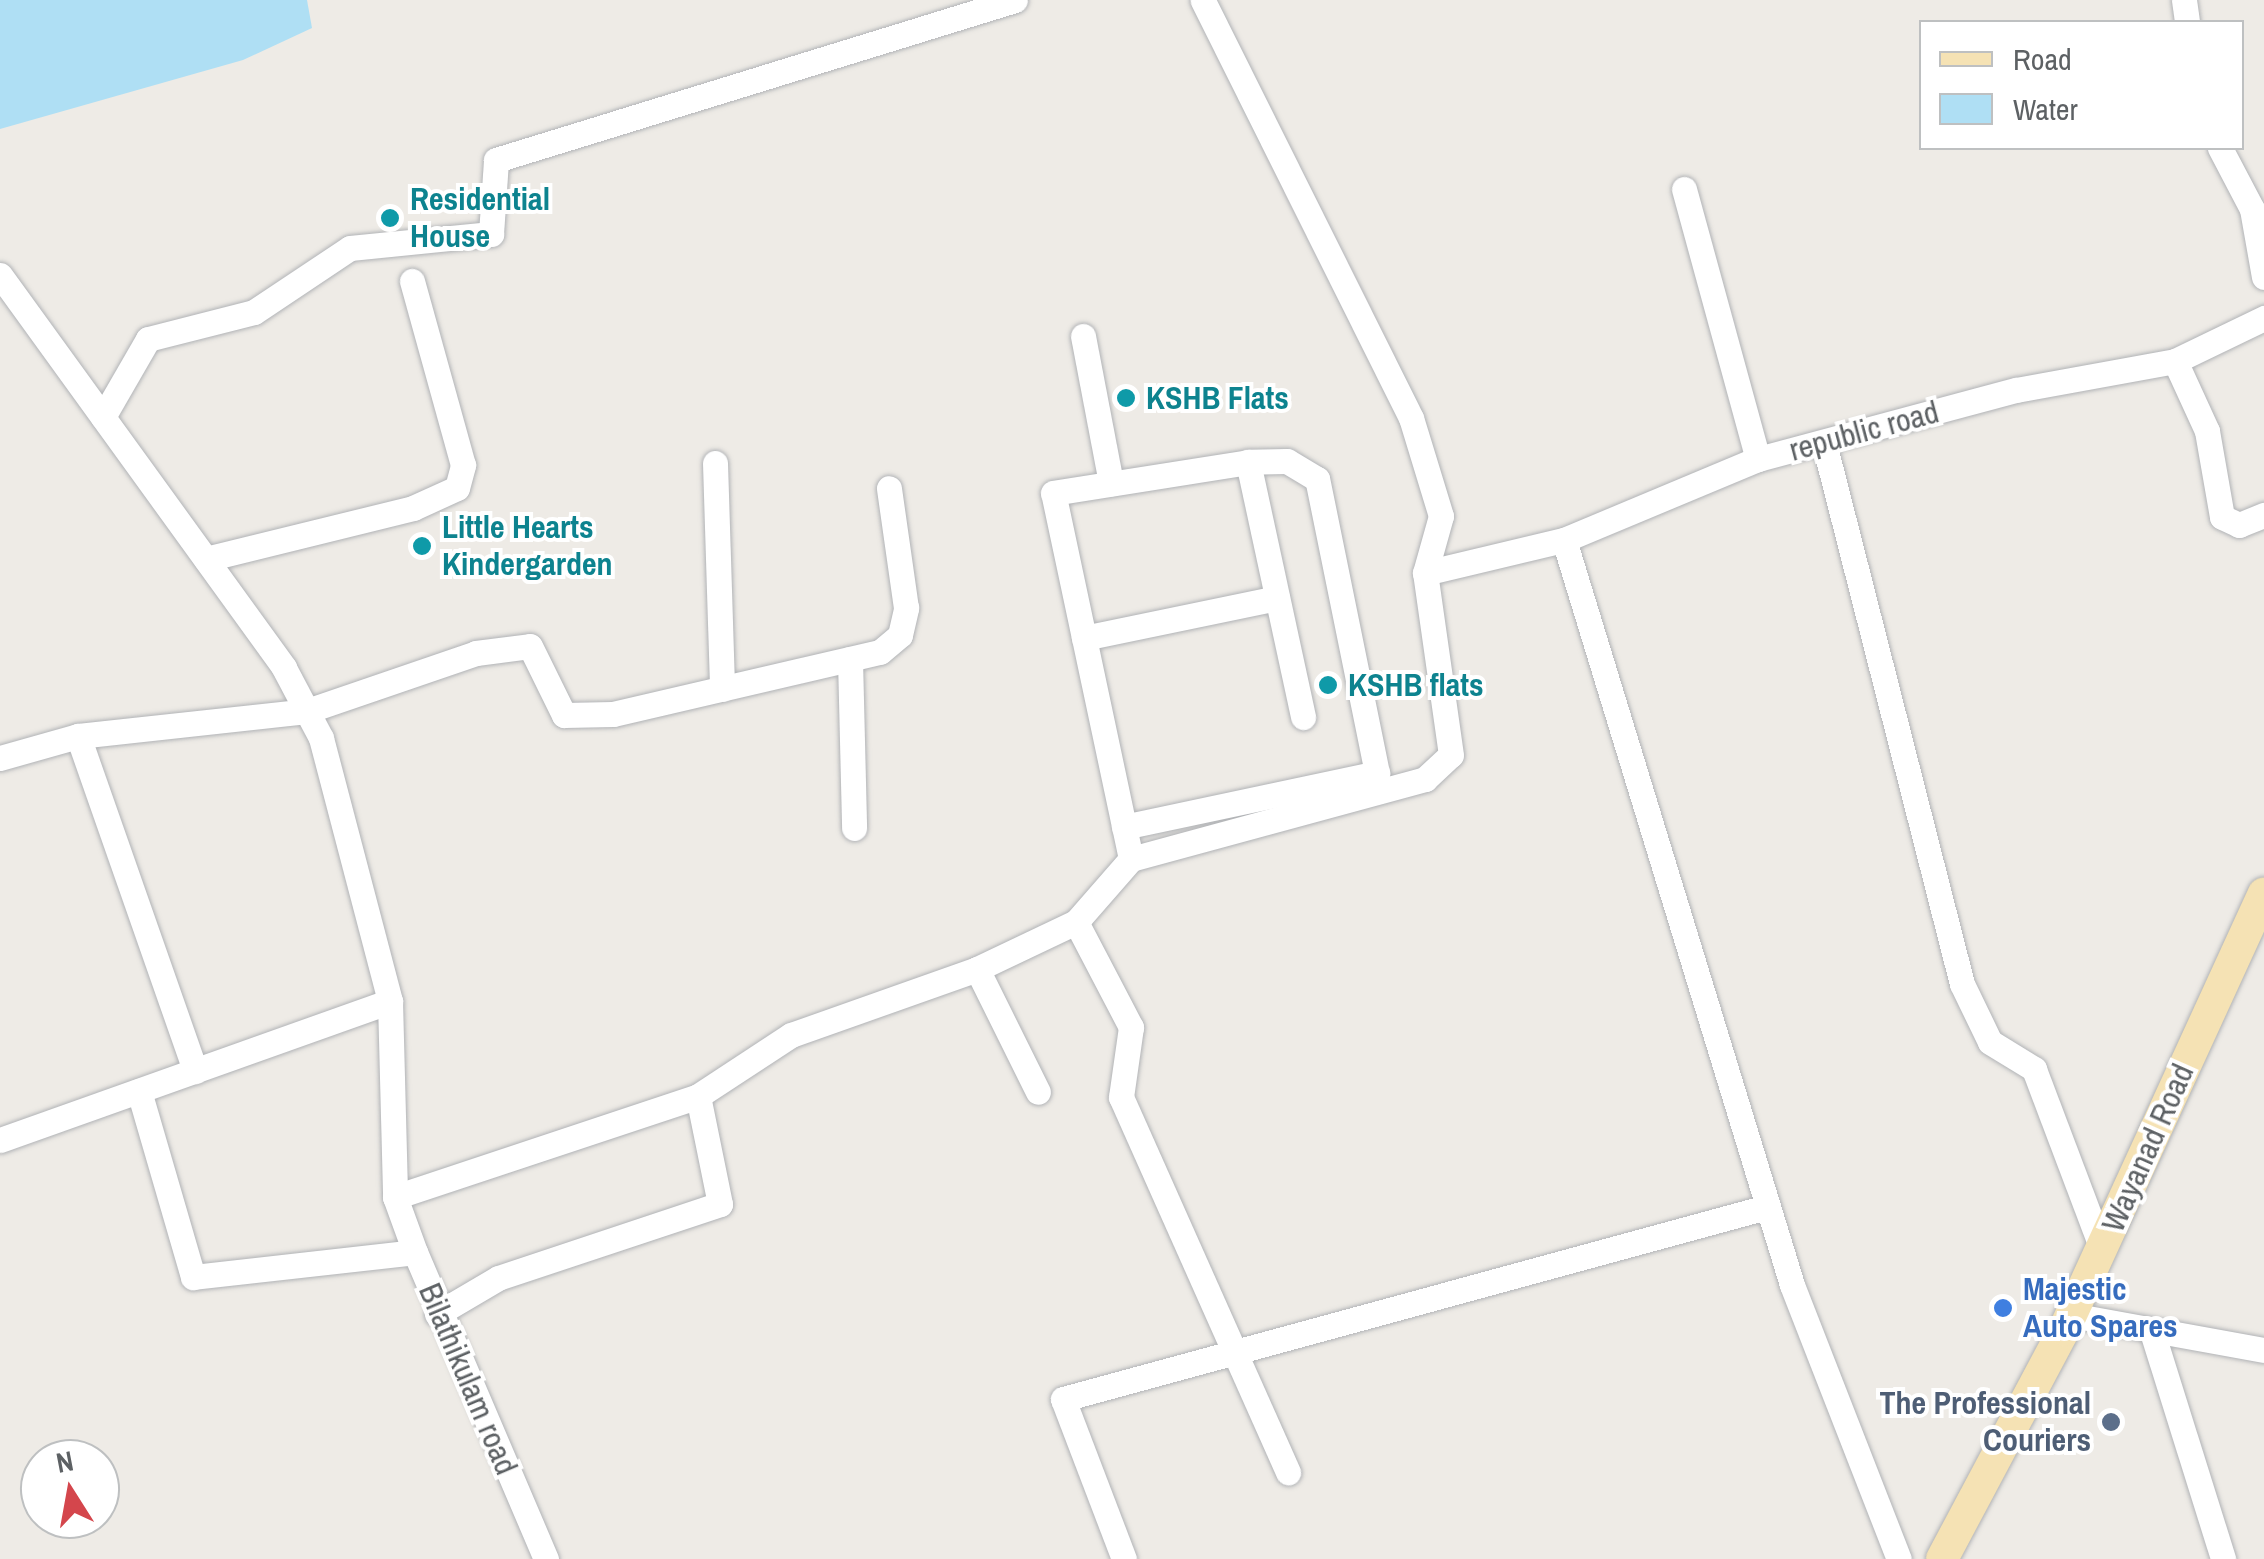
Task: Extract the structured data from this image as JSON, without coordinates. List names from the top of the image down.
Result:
{
  "streets": {
    "main road": ["Wayanad Road"],
    "street": ["republic road", "Bilathikulam road"]
  },
  "places": [
    "Residential House",
    "KSHB Flats",
    "Little Hearts Kindergarden",
    "KSHB flats",
    "Majestic Auto Spares",
    "The Professional Couriers"
  ],
  "legend": ["Road", "Water"],
  "north": "top"
}
